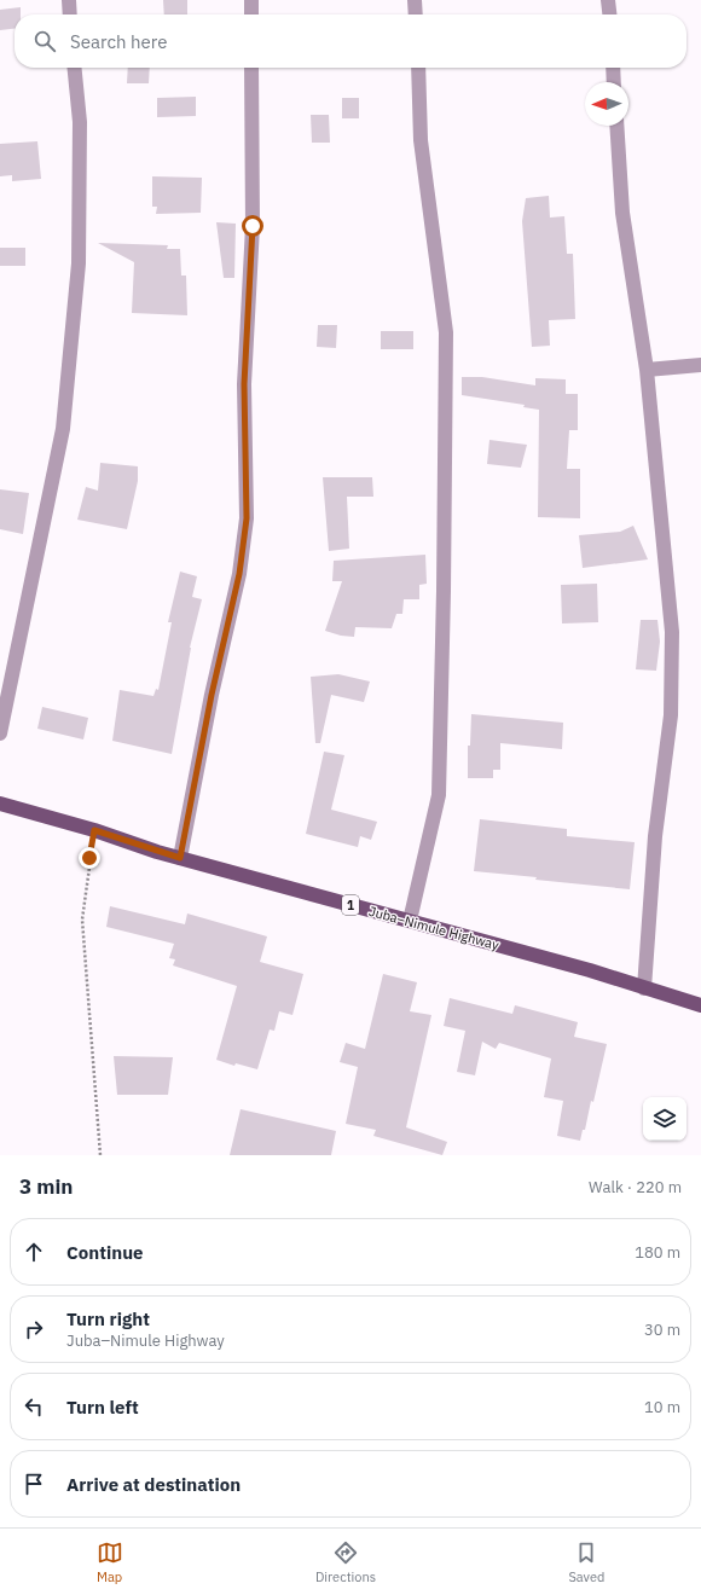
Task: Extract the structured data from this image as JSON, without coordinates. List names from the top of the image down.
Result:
{
  "streets": {
    "main road": ["1", "Juba–Nimule Highway"]
  },
  "north": "left",
  "page": {
    "search": "Search here",
    "heading": ["3 min", "Walk · 220 m"],
    "list": [
      ["Continue", "180 m"],
      ["Turn right", "Juba–Nimule Highway", "30 m"],
      ["Turn left", "10 m"],
      "Arrive at destination"
    ],
    "nav": ["Map", "Directions", "Saved"]
  }
}
